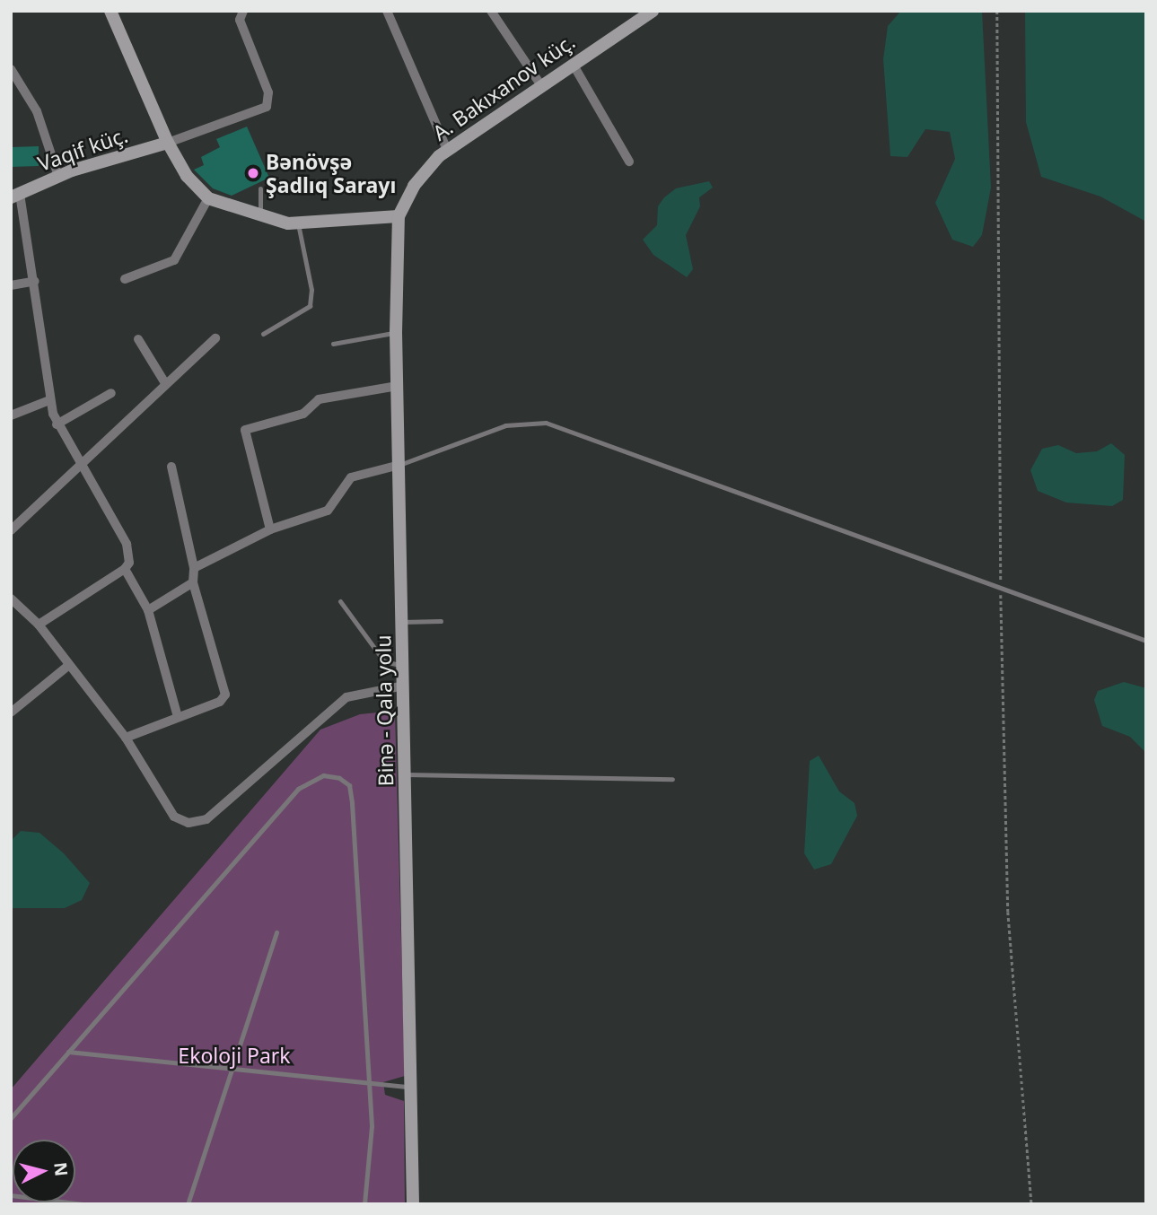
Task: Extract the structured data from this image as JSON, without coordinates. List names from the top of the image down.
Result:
{
  "streets": {
    "main road": ["A. Bakıxanov küç.", "Vaqif küç.", "Binə - Qala yolu"]
  },
  "crossings": [
    ["A. Bakıxanov küç.", "Binə - Qala yolu"]
  ],
  "parks": ["Ekoloji Park"],
  "places": ["Bənövşə Şadlıq Sarayı"],
  "north": "right"
}
